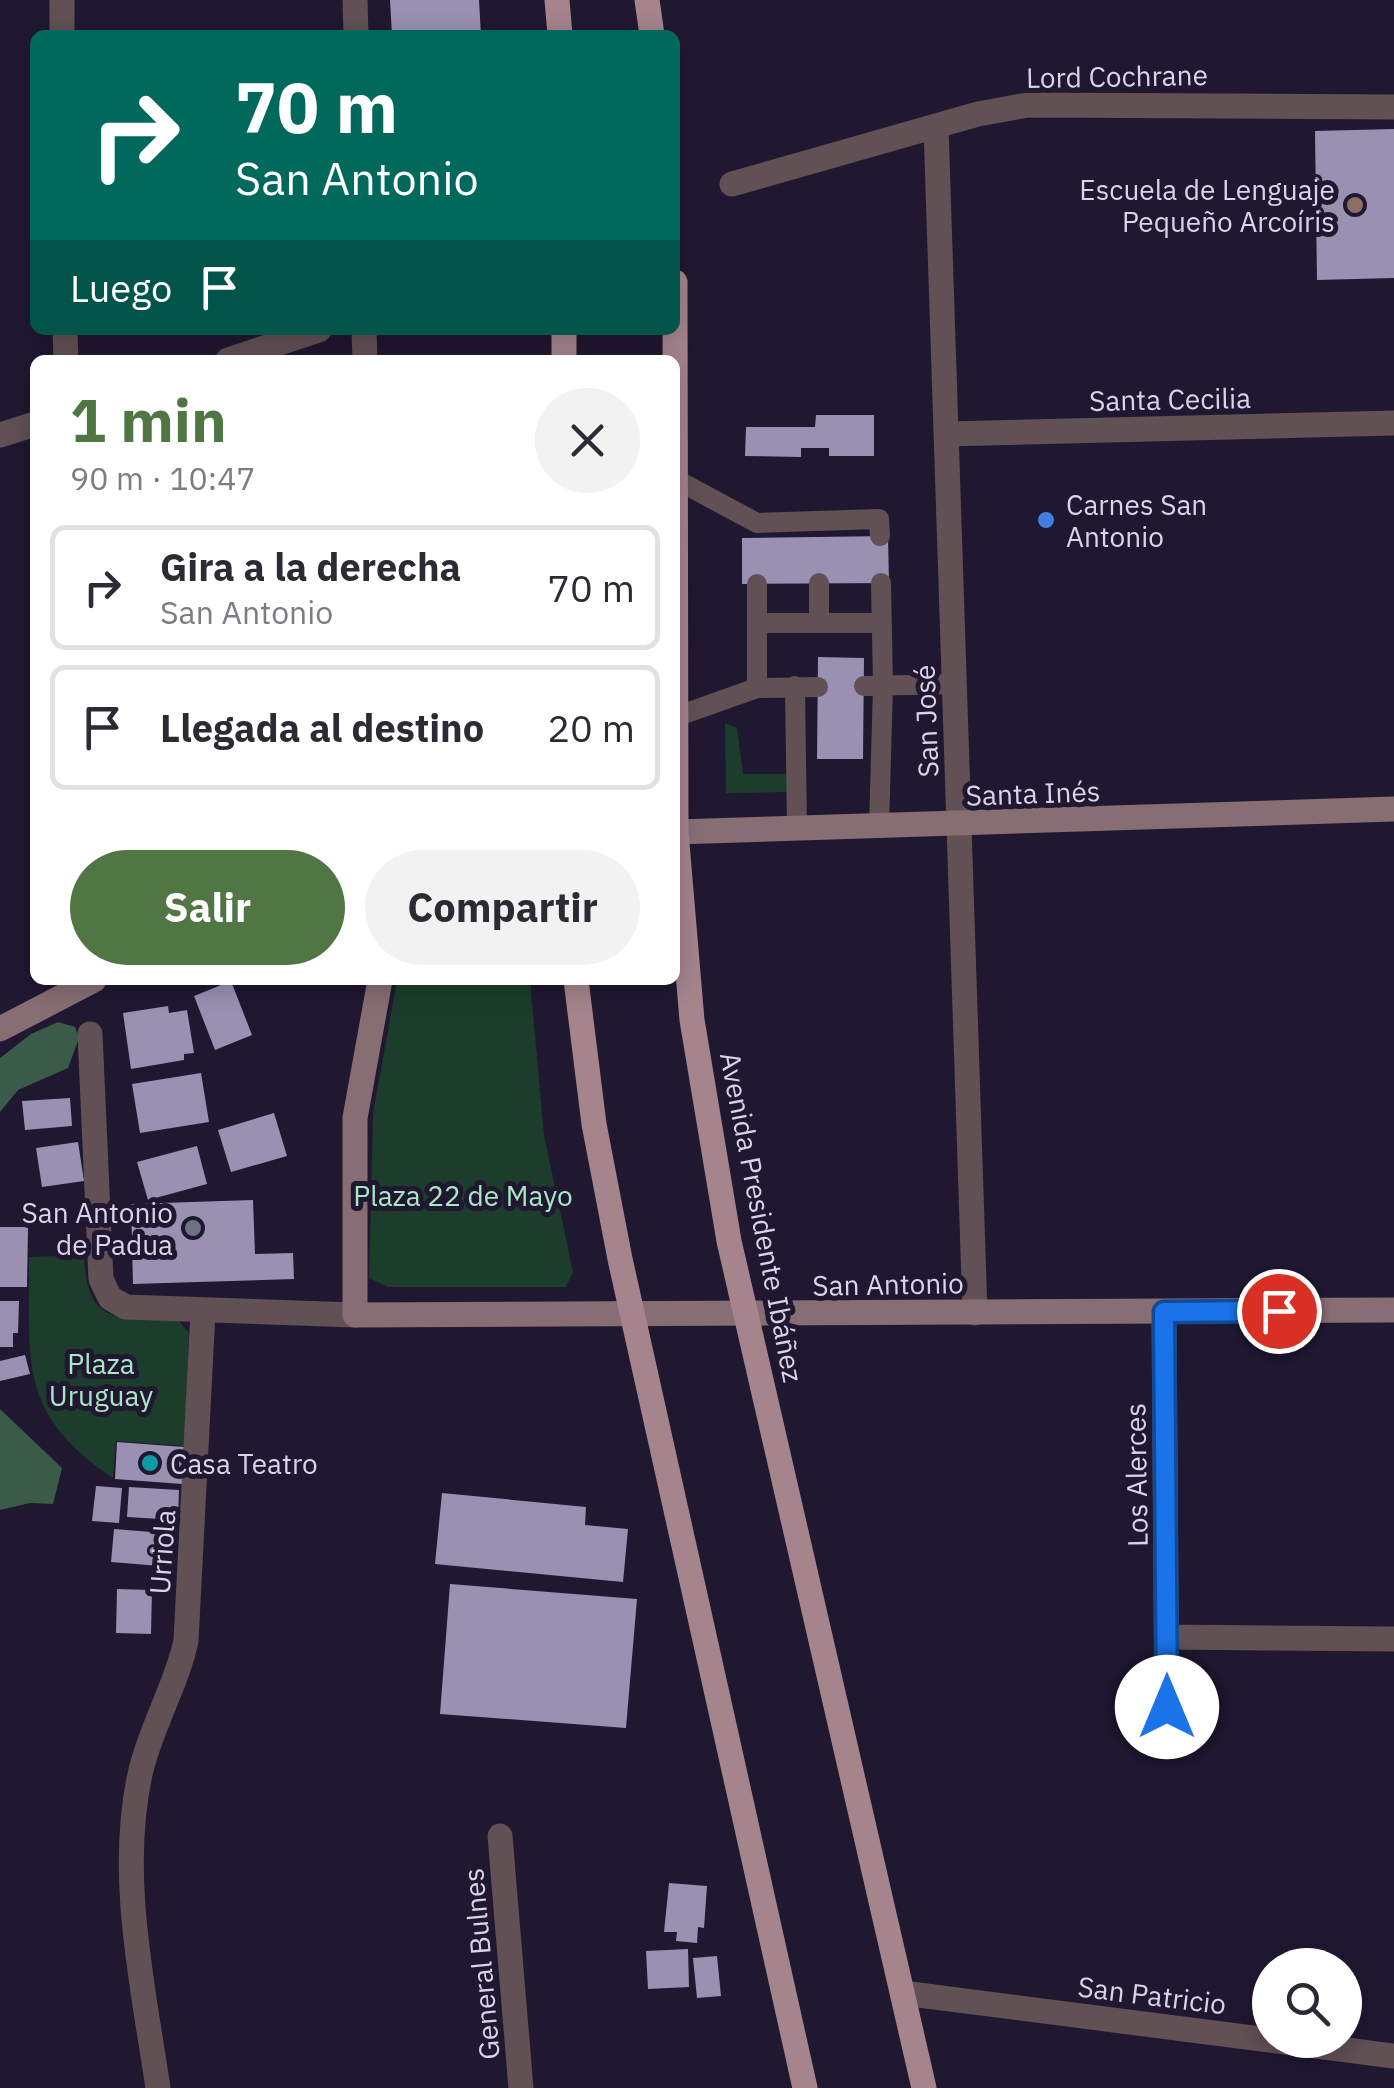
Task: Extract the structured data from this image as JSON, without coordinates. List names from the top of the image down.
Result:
{
  "streets": {
    "main road": ["Santa Inés", "Avenida Presidente Ibáñez", "San Antonio"],
    "street": [
      "Lord Cochrane",
      "Santa Cecilia",
      "San José",
      "Los Alerces",
      "Urriola",
      "General Bulnes",
      "San Patricio"
    ]
  },
  "crossings": [
    ["Lord Cochrane", "San José"],
    ["Santa Cecilia", "San José"],
    ["San José", "Santa Inés"],
    ["San José", "San Antonio"],
    ["Avenida Presidente Ibáñez", "San Antonio"],
    ["Avenida Presidente Ibáñez", "San Patricio"],
    ["San Antonio", "Los Alerces"],
    ["San Antonio", "Urriola"]
  ],
  "parks": ["Plaza 22 de Mayo", "Plaza Uruguay"],
  "places": [
    "Escuela de Lenguaje Pequeño Arcoíris",
    "Carnes San Antonio",
    "San Antonio de Padua",
    "Casa Teatro"
  ],
  "page": {
    "turn": ["70 m", "San Antonio"],
    "then": "Luego",
    "heading": ["1 min", "90 m · 10:47"],
    "list": [
      {
        "name": "Gira a la derecha",
        "note": "San Antonio",
        "value": "70 m"
      },
      {
        "name": "Llegada al destino",
        "value": "20 m"
      }
    ],
    "buttons": ["Salir", "Compartir"]
  }
}
